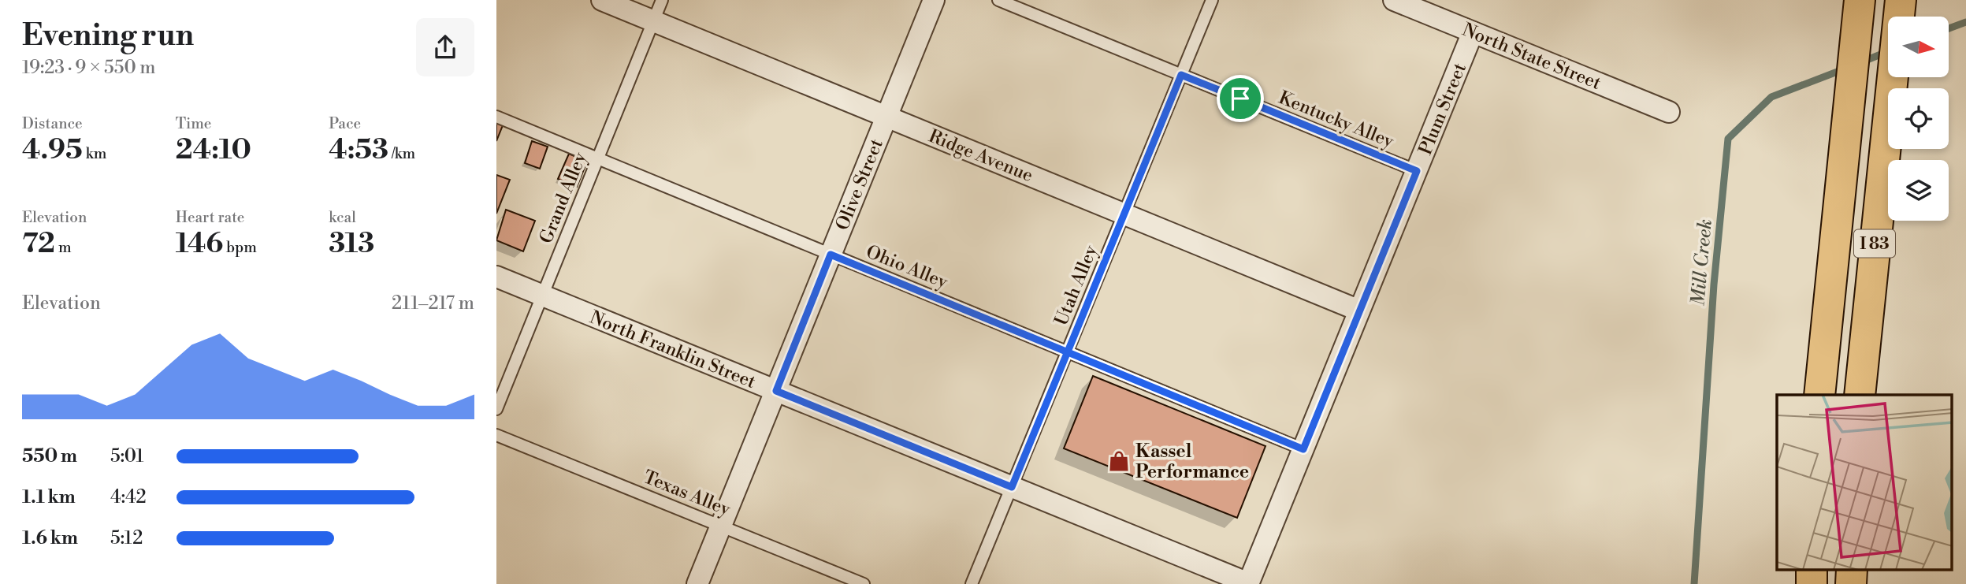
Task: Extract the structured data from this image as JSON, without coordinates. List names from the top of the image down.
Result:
{
  "streets": {
    "highway": ["I 83"],
    "street": [
      "North State Street",
      "Plum Street",
      "Ridge Avenue",
      "Olive Street",
      "North Franklin Street"
    ],
    "lane": [
      "Kentucky Alley",
      "Grand Alley",
      "Ohio Alley",
      "Utah Alley",
      "Texas Alley"
    ]
  },
  "crossings": [
    ["North State Street", "Plum Street"],
    ["Plum Street", "Kentucky Alley"],
    ["Plum Street", "Ridge Avenue"],
    ["Plum Street", "Ohio Alley"],
    ["Plum Street", "North Franklin Street"],
    ["Kentucky Alley", "Utah Alley"],
    ["Ridge Avenue", "Olive Street"],
    ["Ridge Avenue", "Grand Alley"],
    ["Ridge Avenue", "Utah Alley"],
    ["Olive Street", "Ohio Alley"],
    ["Olive Street", "North Franklin Street"],
    ["Olive Street", "Texas Alley"],
    ["Grand Alley", "Ohio Alley"],
    ["Grand Alley", "North Franklin Street"],
    ["Ohio Alley", "Utah Alley"],
    ["Utah Alley", "North Franklin Street"]
  ],
  "water": ["Mill Creek"],
  "places": {
    "shop": ["Kassel Performance"]
  },
  "north": "right",
  "page": {
    "heading": ["Evening run", "19:23 · 9 × 550 m"],
    "stats": [
      ["Distance", "4.95 km"],
      ["Time", "24:10"],
      ["Pace", "4:53 /km"],
      ["Elevation", "72 m"],
      ["Heart rate", "146 bpm"],
      ["kcal", "313"]
    ],
    "chart": ["Elevation", "211–217 m"],
    "list": [
      {
        "name": "550 m",
        "note": "5:01"
      },
      {
        "name": "1.1 km",
        "note": "4:42"
      },
      {
        "name": "1.6 km",
        "note": "5:12"
      }
    ]
  }
}
